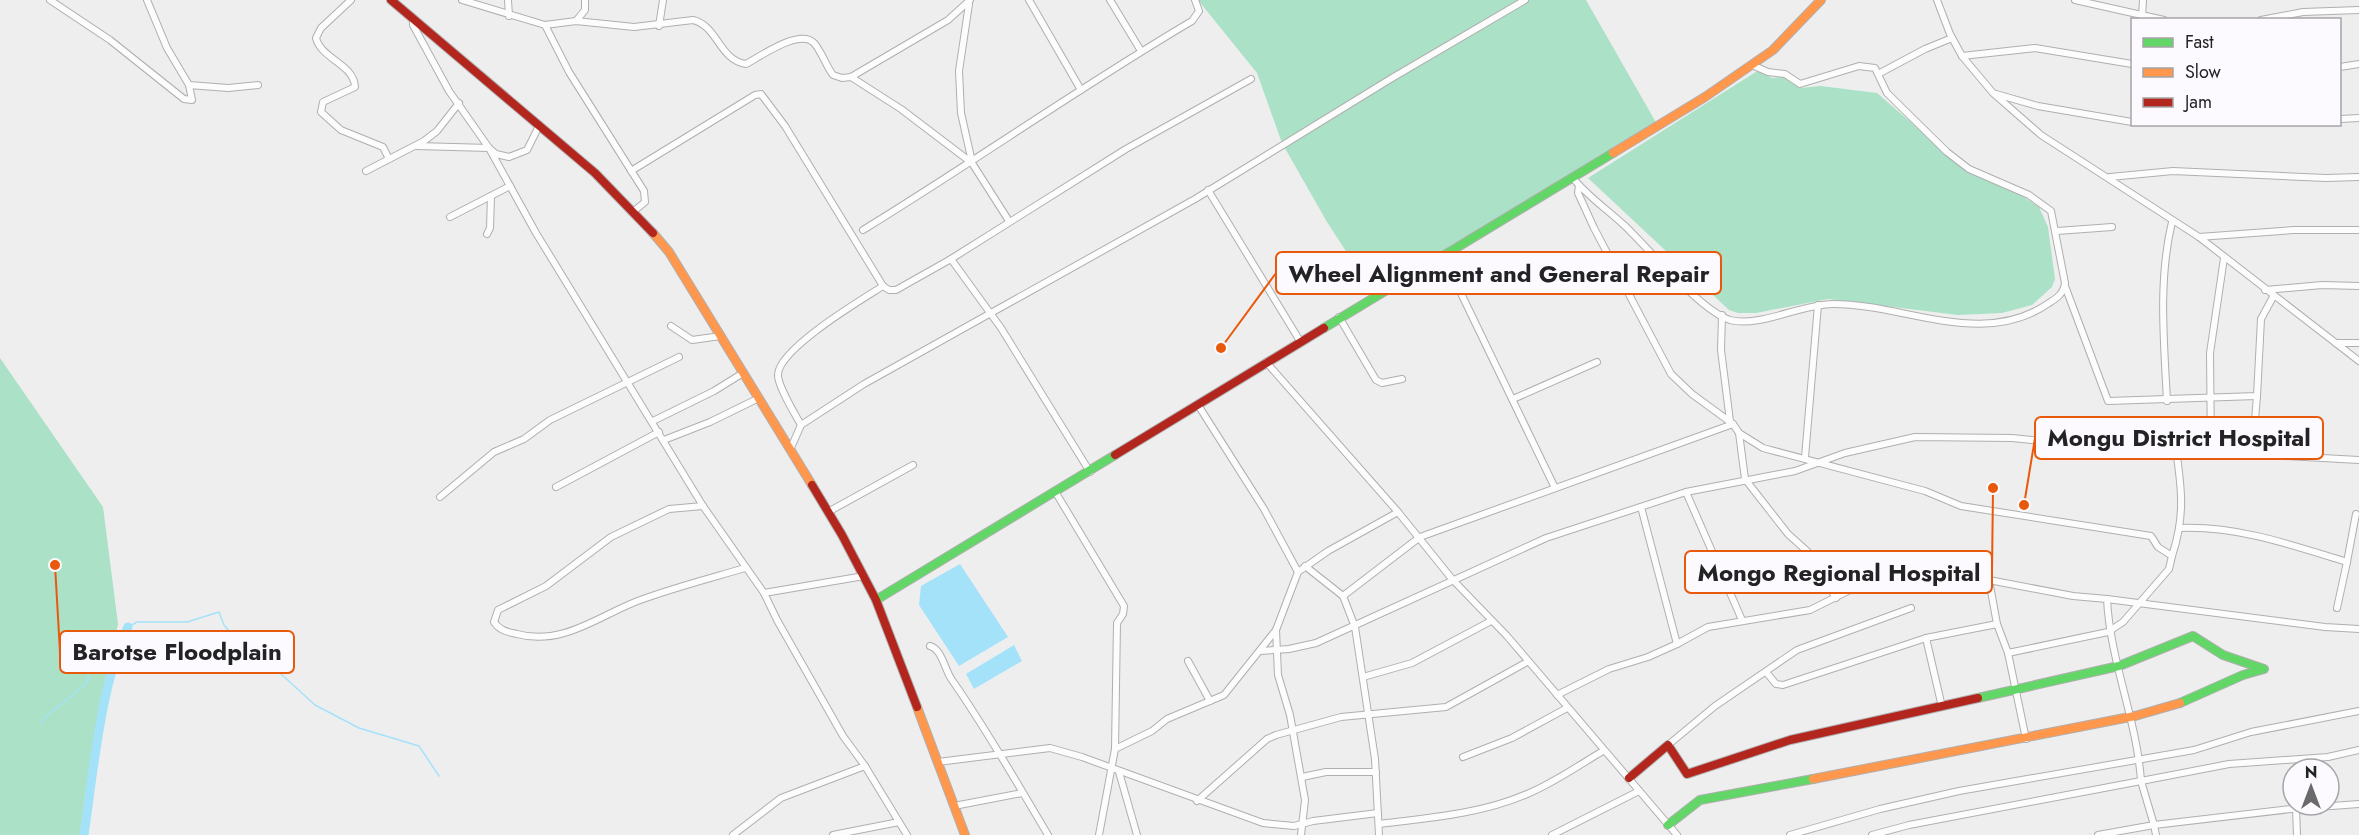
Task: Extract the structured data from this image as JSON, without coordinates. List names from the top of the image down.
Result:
{
  "places": [
    "Wheel Alignment and General Repair",
    "Mongo Regional Hospital",
    "Mongu District Hospital",
    "Barotse Floodplain"
  ],
  "legend": ["Fast", "Slow", "Jam"],
  "north": "top"
}
